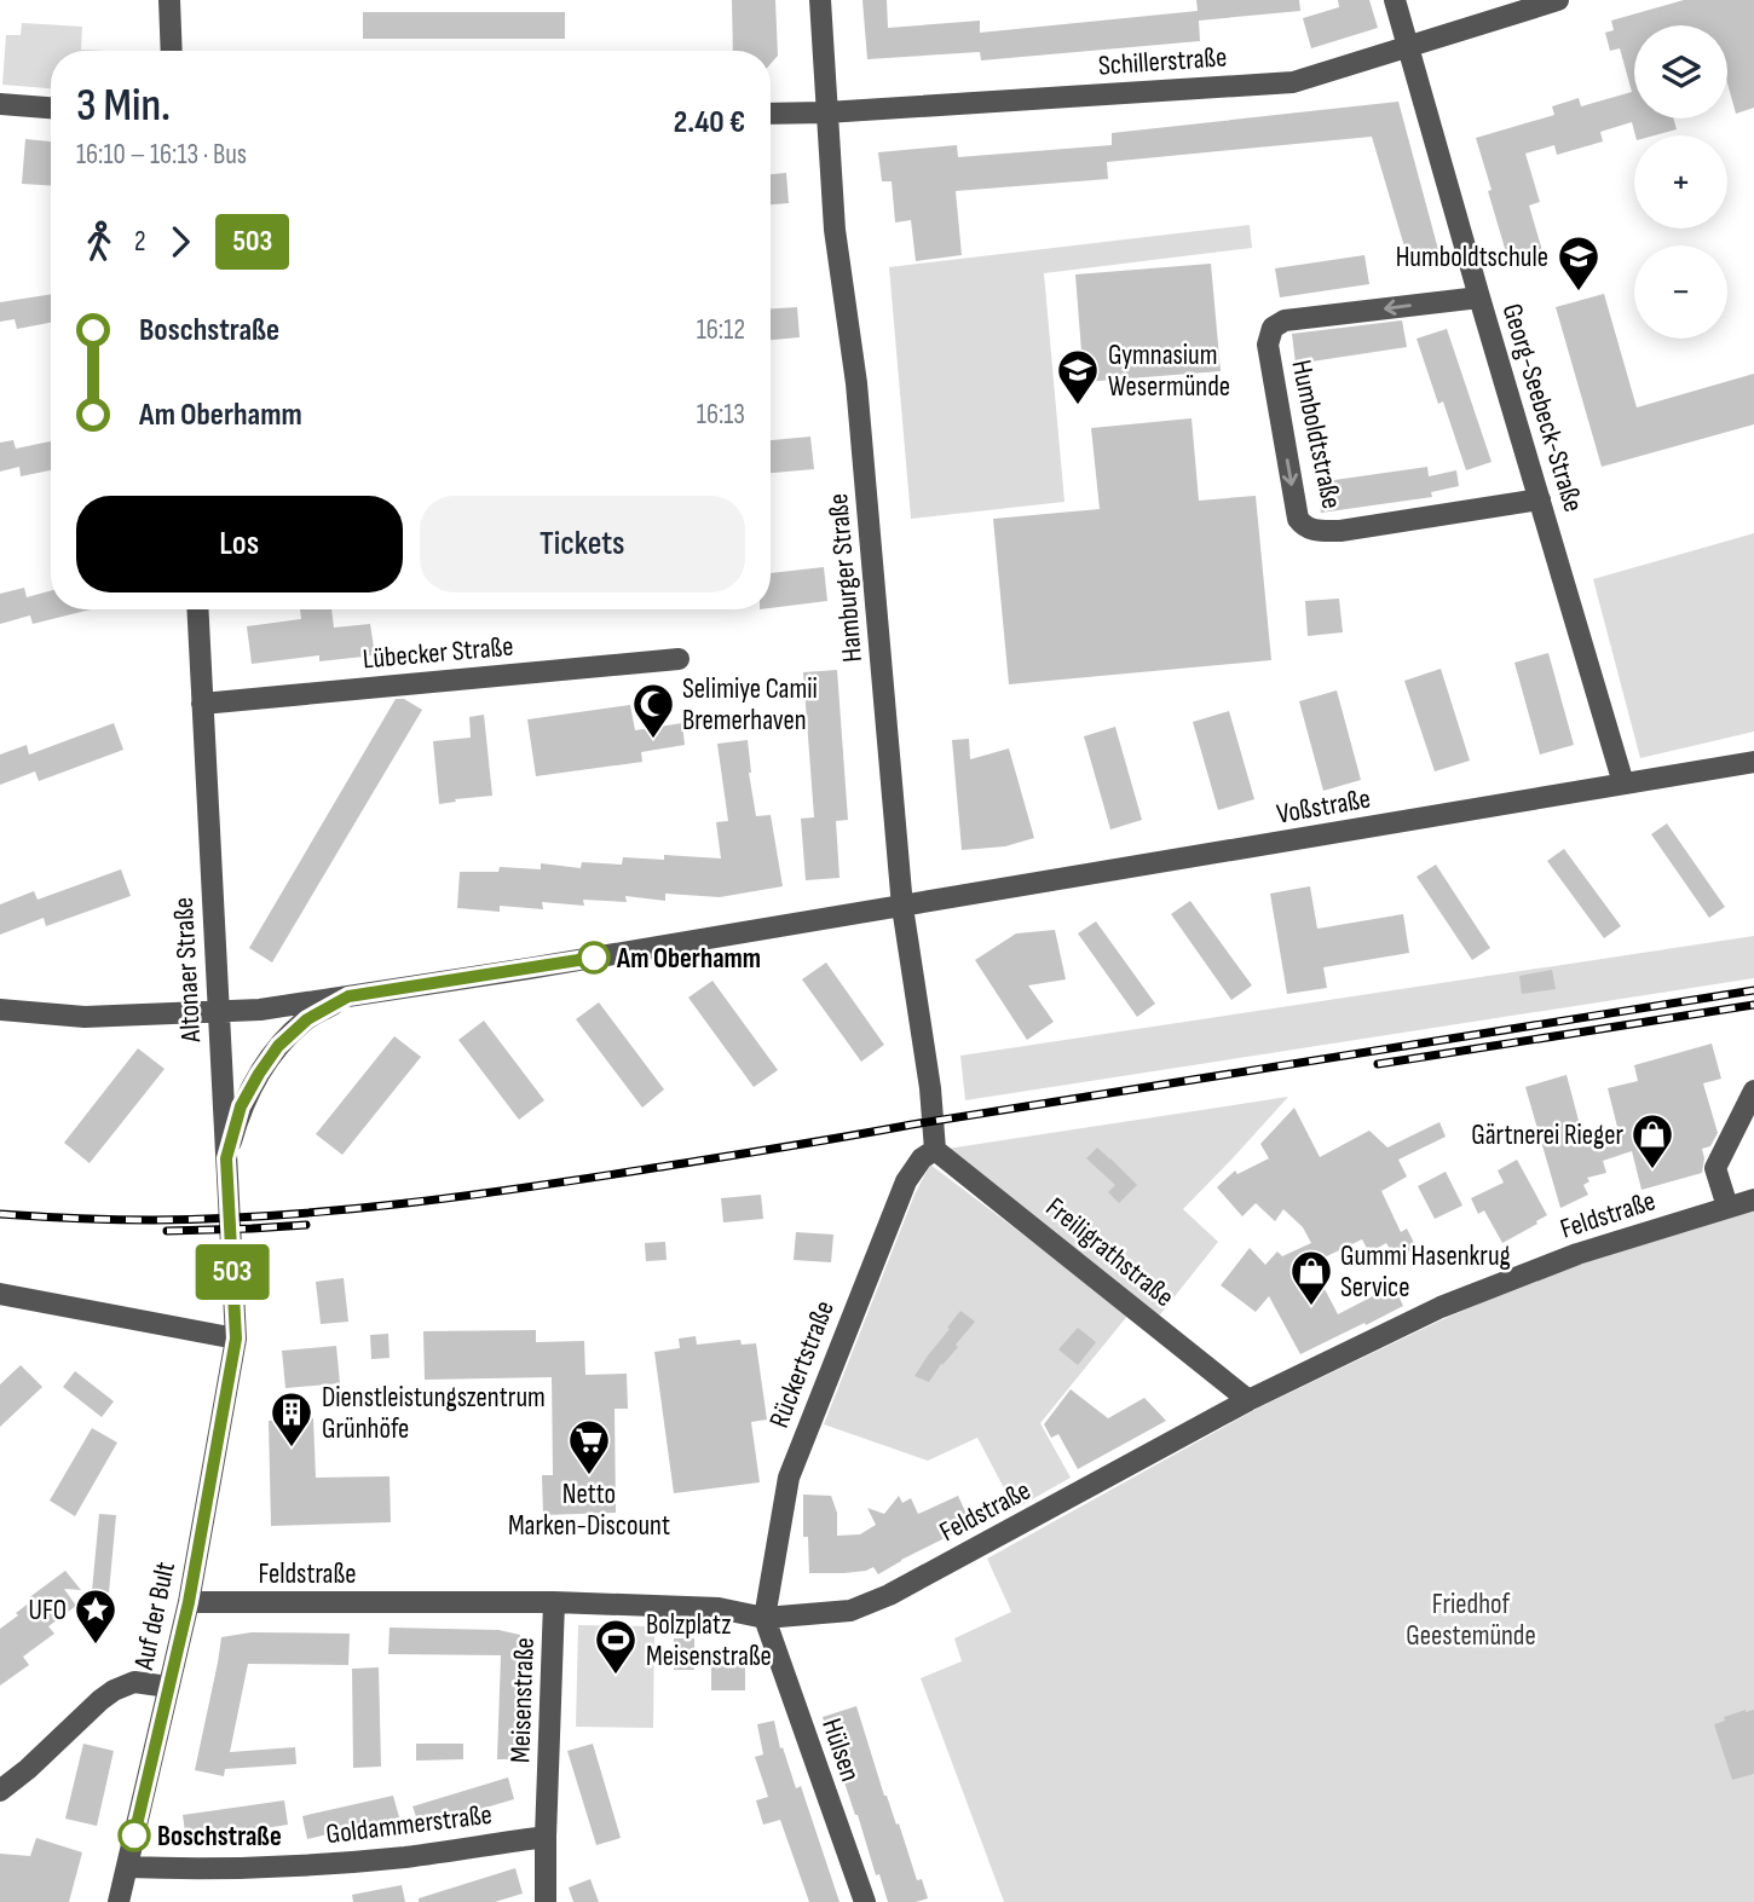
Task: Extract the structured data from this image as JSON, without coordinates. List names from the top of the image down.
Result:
{
  "streets": {
    "street": [
      "Schillerstraße",
      "Georg-Seebeck-Straße",
      "Humboldtstraße",
      "Hamburger Straße",
      "Lübecker Straße",
      "Voßstraße",
      "Altonaer Straße",
      "Feldstraße",
      "Freiligrathstraße",
      "Rückertstraße",
      "Auf der Bult",
      "Meisenstraße",
      "Hülsen",
      "Goldammerstraße"
    ]
  },
  "crossings": [
    ["Schillerstraße", "Georg-Seebeck-Straße"],
    ["Schillerstraße", "Hamburger Straße"],
    ["Georg-Seebeck-Straße", "Humboldtstraße"],
    ["Georg-Seebeck-Straße", "Voßstraße"],
    ["Hamburger Straße", "Voßstraße"],
    ["Hamburger Straße", "Freiligrathstraße"],
    ["Hamburger Straße", "Rückertstraße"],
    ["Lübecker Straße", "Altonaer Straße"],
    ["Altonaer Straße", "Auf der Bult"],
    ["Feldstraße", "Freiligrathstraße"],
    ["Feldstraße", "Rückertstraße"],
    ["Feldstraße", "Auf der Bult"],
    ["Feldstraße", "Meisenstraße"],
    ["Feldstraße", "Hülsen"],
    ["Freiligrathstraße", "Rückertstraße"],
    ["Rückertstraße", "Hülsen"],
    ["Auf der Bult", "Goldammerstraße"],
    ["Meisenstraße", "Goldammerstraße"]
  ],
  "parks": ["Friedhof Geestemünde"],
  "places": {
    "school or university": ["Humboldtschule", "Gymnasium Wesermünde"],
    "mosque": ["Selimiye Camii Bremerhaven"],
    "other": ["Am Oberhamm", "Boschstraße"],
    "shop": ["Gärtnerei Rieger", "Gummi Hasenkrug Service"],
    "building": ["Dienstleistungszentrum Grünhöfe"],
    "supermarket": ["Netto Marken-Discount"],
    "place": ["UFO"],
    "sports": ["Bolzplatz Meisenstraße"]
  },
  "lines": ["bus line 503"],
  "page": {
    "on_map": "503",
    "map_buttons": ["+", "−"],
    "heading": ["3 Min.", "16:10 – 16:13 · Bus", "2.40 €"],
    "legs": ["2", "503"],
    "list": [
      {
        "name": "Boschstraße",
        "value": "16:12"
      },
      {
        "name": "Am Oberhamm",
        "value": "16:13"
      }
    ],
    "buttons": ["Los", "Tickets"]
  }
}
